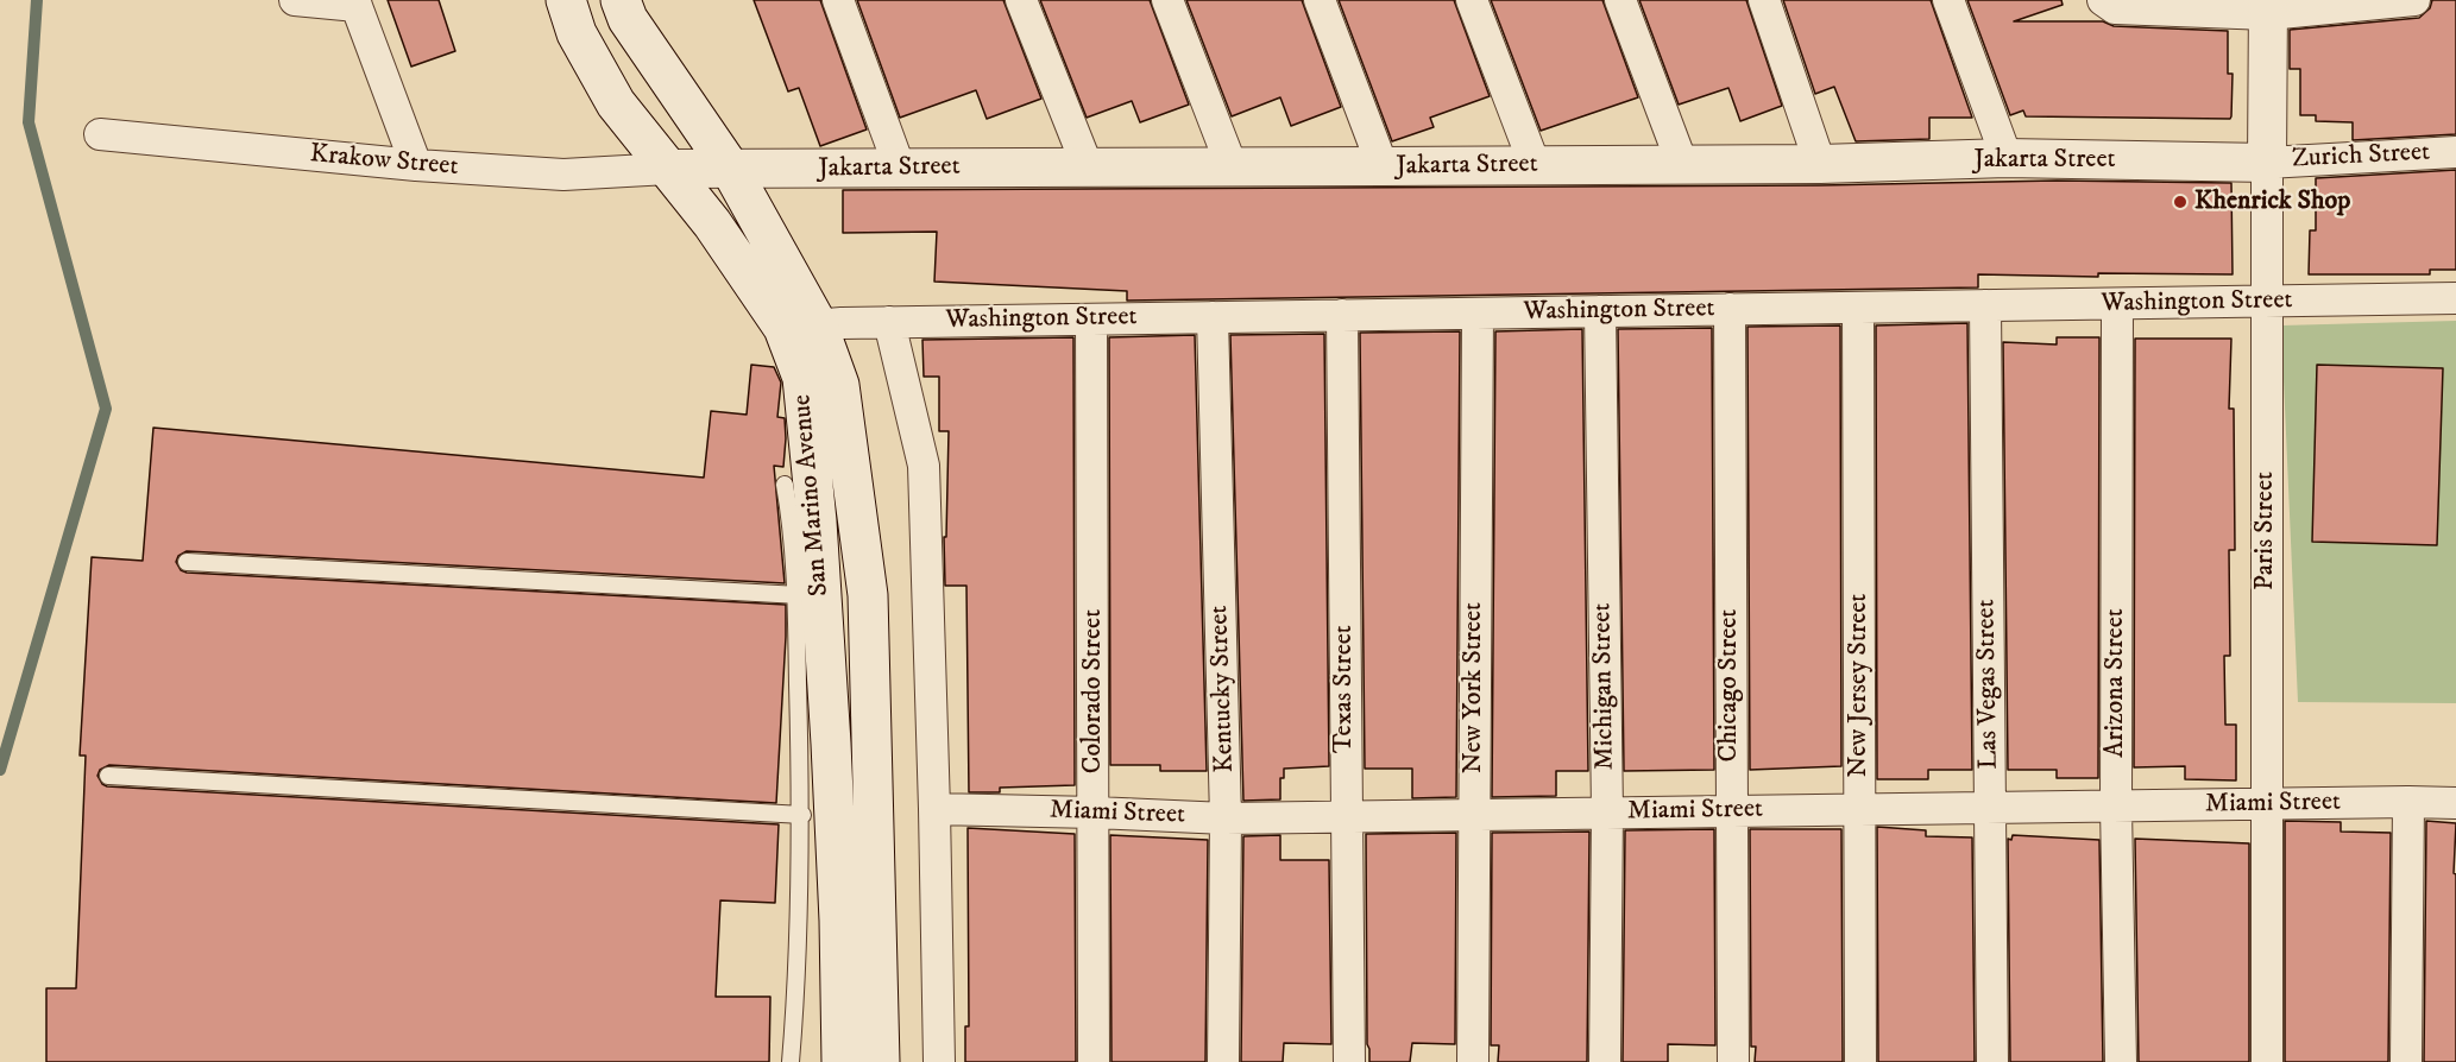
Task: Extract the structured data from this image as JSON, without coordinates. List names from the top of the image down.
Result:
{
  "streets": {
    "main road": ["San Marino Avenue"],
    "street": [
      "Zurich Street",
      "Jakarta Street",
      "Krakow Street",
      "Washington Street",
      "Paris Street",
      "Arizona Street",
      "Las Vegas Street",
      "Chicago Street",
      "New Jersey Street",
      "Michigan Street",
      "New York Street",
      "Kentucky Street",
      "Texas Street",
      "Colorado Street",
      "Miami Street"
    ]
  },
  "crossings": [
    ["Zurich Street", "Jakarta Street"],
    ["Zurich Street", "Paris Street"],
    ["Jakarta Street", "Krakow Street"],
    ["Jakarta Street", "San Marino Avenue"],
    ["Jakarta Street", "Paris Street"],
    ["Krakow Street", "San Marino Avenue"],
    ["Washington Street", "San Marino Avenue"],
    ["Washington Street", "Paris Street"],
    ["Washington Street", "Arizona Street"],
    ["Washington Street", "Las Vegas Street"],
    ["Washington Street", "Chicago Street"],
    ["Washington Street", "New Jersey Street"],
    ["Washington Street", "Michigan Street"],
    ["Washington Street", "New York Street"],
    ["Washington Street", "Kentucky Street"],
    ["Washington Street", "Texas Street"],
    ["Washington Street", "Colorado Street"],
    ["Paris Street", "Miami Street"],
    ["Arizona Street", "Miami Street"],
    ["Las Vegas Street", "Miami Street"],
    ["Chicago Street", "Miami Street"],
    ["New Jersey Street", "Miami Street"],
    ["Michigan Street", "Miami Street"],
    ["New York Street", "Miami Street"],
    ["Kentucky Street", "Miami Street"],
    ["Texas Street", "Miami Street"],
    ["Colorado Street", "Miami Street"]
  ],
  "places": ["Khenrick Shop"]
}
